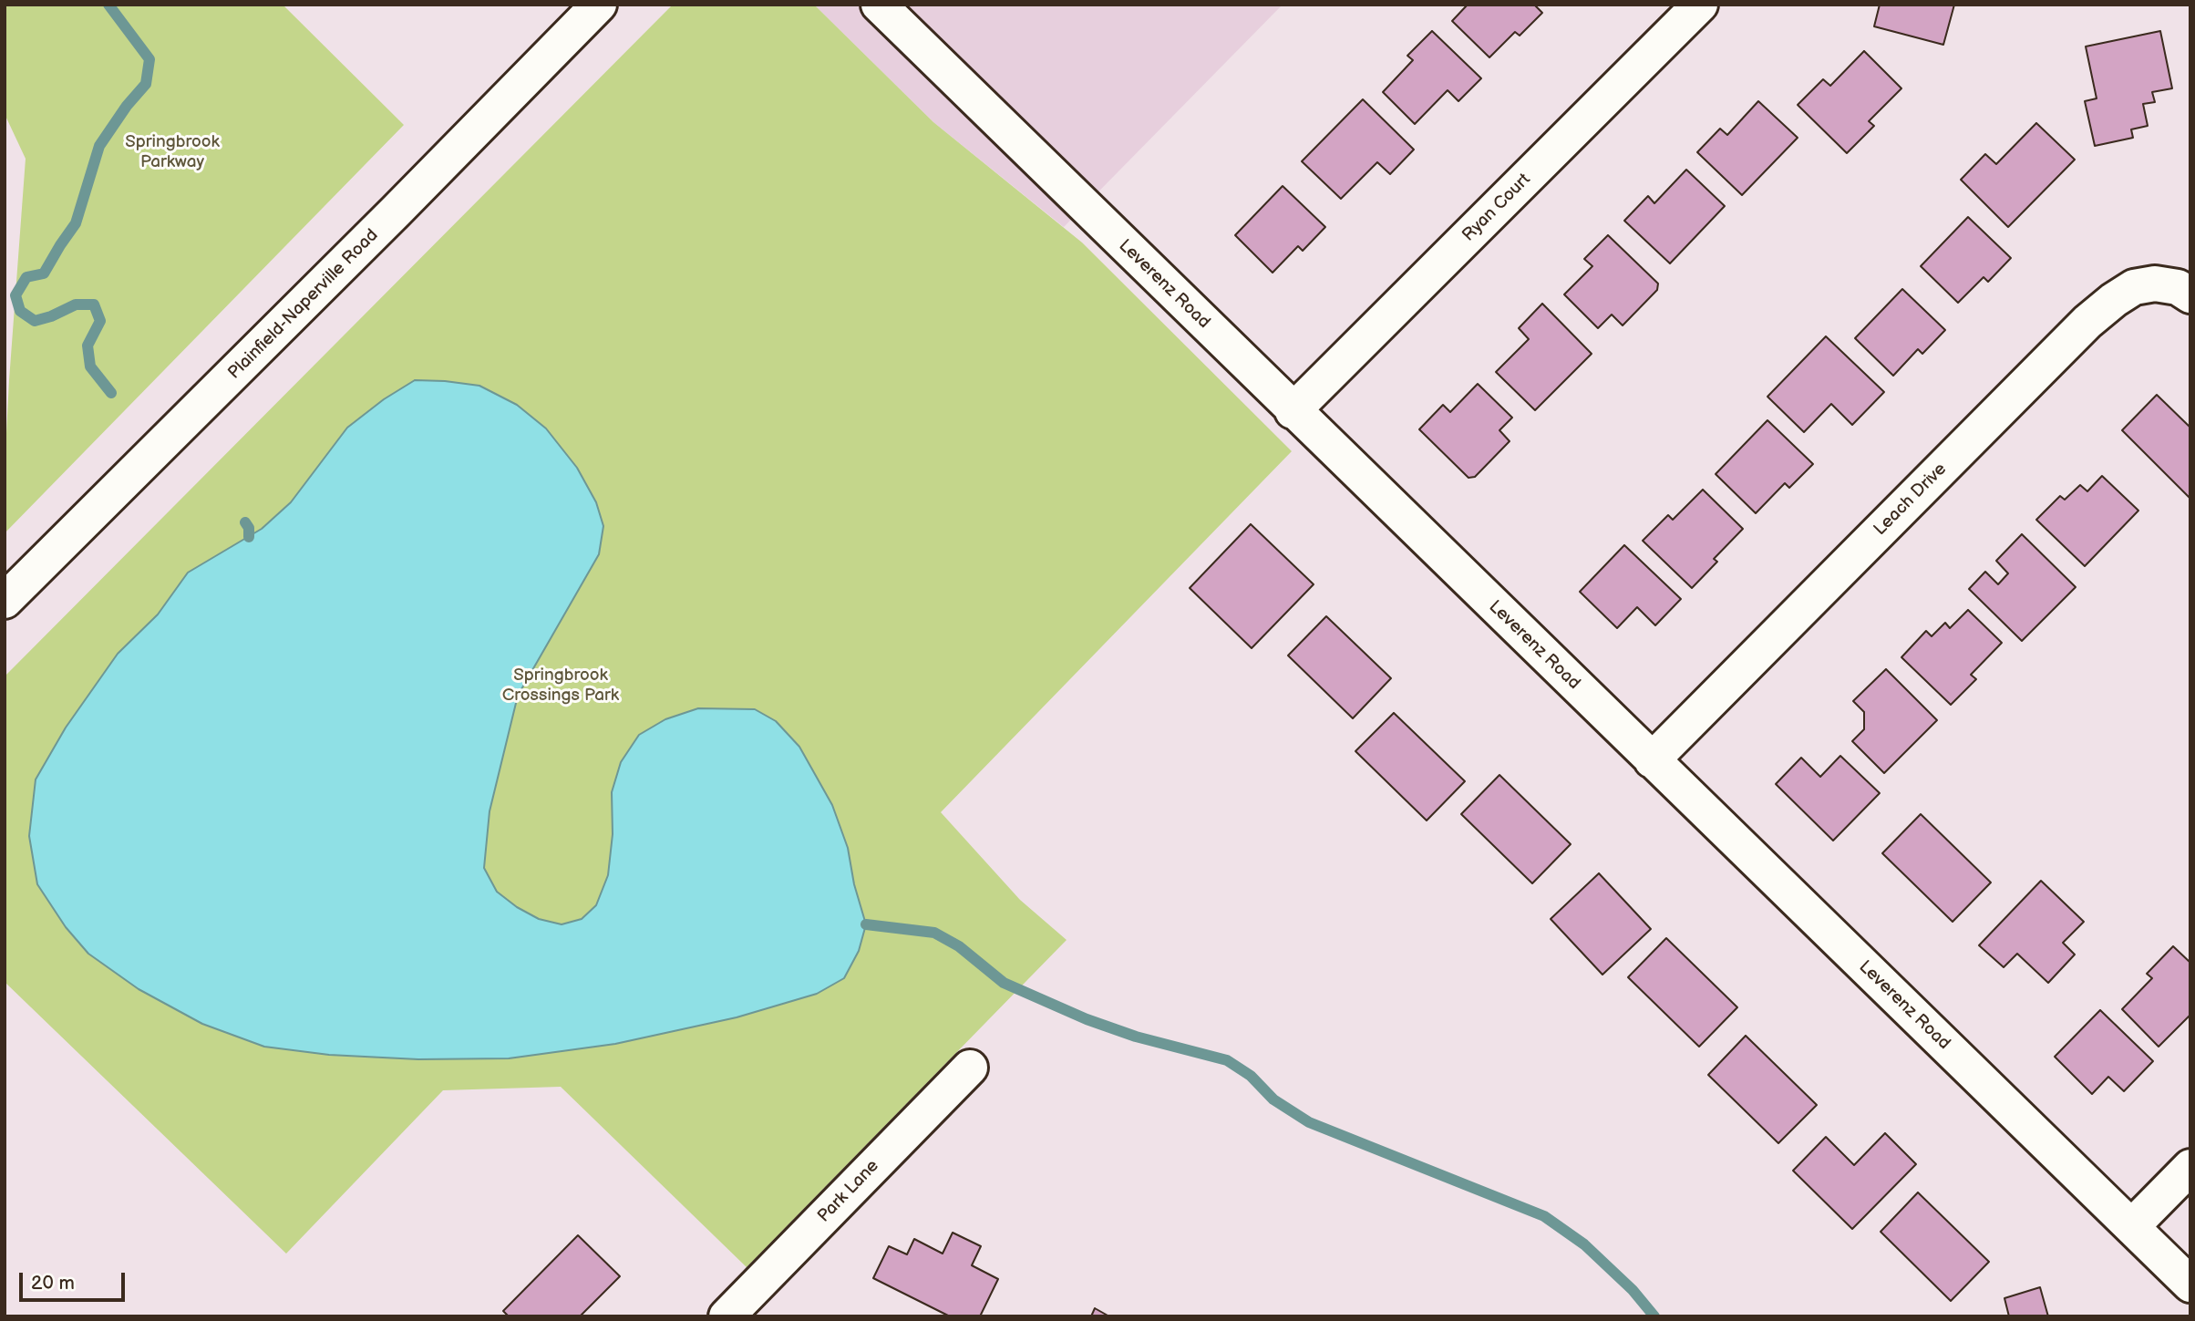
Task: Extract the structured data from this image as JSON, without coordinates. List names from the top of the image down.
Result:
{
  "streets": {
    "street": [
      "Ryan Court",
      "Leverenz Road",
      "Plainfield-Naperville Road",
      "Leach Drive",
      "Park Lane"
    ]
  },
  "crossings": [
    ["Ryan Court", "Leverenz Road"],
    ["Leverenz Road", "Leach Drive"]
  ],
  "parks": ["Springbrook Parkway", "Springbrook Crossings Park"],
  "scale_bar": "20 m"
}
